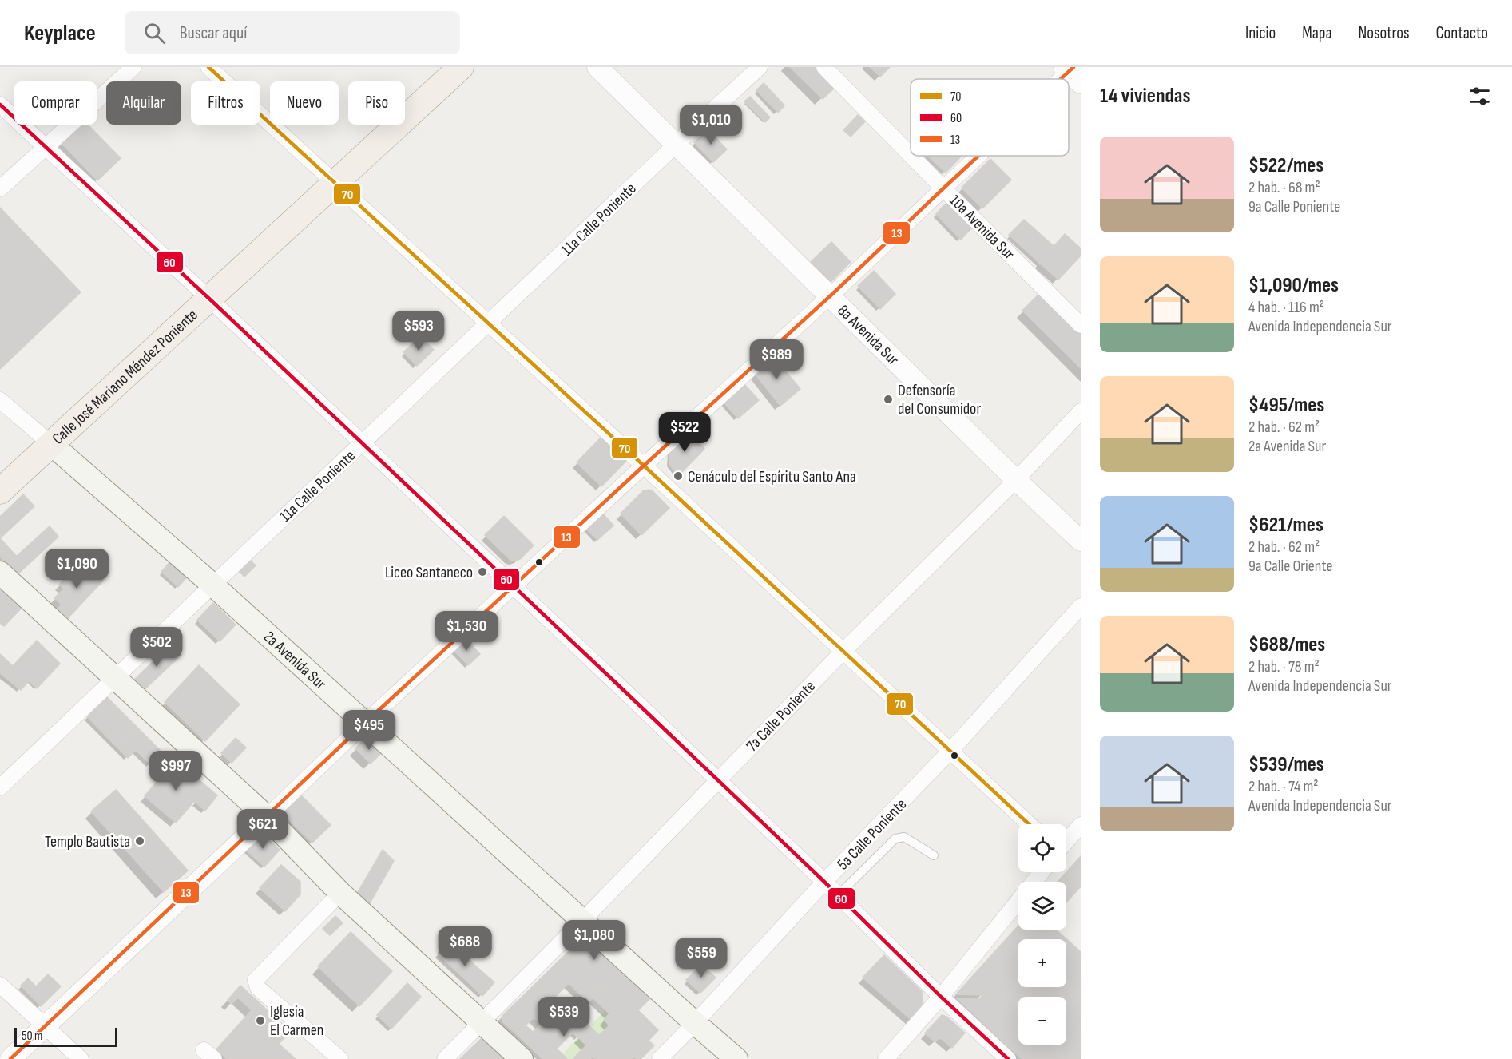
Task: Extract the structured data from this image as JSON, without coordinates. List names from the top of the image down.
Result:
{
  "streets": {
    "main road": ["Calle José Mariano Méndez Poniente", "2a Avenida Sur"],
    "street": [
      "11a Calle Poniente",
      "10a Avenida Sur",
      "8a Avenida Sur",
      "7a Calle Poniente",
      "5a Calle Poniente"
    ]
  },
  "crossings": [
    ["11a Calle Poniente", "8a Avenida Sur"],
    ["11a Calle Poniente", "2a Avenida Sur"],
    ["8a Avenida Sur", "7a Calle Poniente"],
    ["Calle José Mariano Méndez Poniente", "2a Avenida Sur"],
    ["2a Avenida Sur", "7a Calle Poniente"],
    ["2a Avenida Sur", "5a Calle Poniente"]
  ],
  "places": [
    "Defensoría del Consumidor",
    "Cenáculo del Espíritu Santo Ana",
    "Liceo Santaneco",
    "Templo Bautista",
    "Iglesia El Carmen"
  ],
  "lines": ["transit line 70", "transit line 13", "transit line 60"],
  "legend": ["70", "60", "13"],
  "scale_bar": "50 m",
  "page": {
    "header": "Keyplace",
    "search": "Buscar aquí",
    "nav": [
      "Inicio",
      "Mapa",
      "Nosotros",
      "Contacto"
    ],
    "heading": "14 viviendas",
    "chip": [
      "Comprar",
      "Alquilar",
      "Filtros",
      "Nuevo",
      "Piso"
    ],
    "price": [
      "$1,010",
      "$593",
      "$989",
      "$522",
      "$1,090",
      "$1,530",
      "$502",
      "$495",
      "$997",
      "$621",
      "$1,080",
      "$688",
      "$559",
      "$539"
    ],
    "list": [
      {
        "name": "$522/mes",
        "note": "2 hab. · 68 m² · 9a Calle Poniente"
      },
      {
        "name": "$1,090/mes",
        "note": "4 hab. · 116 m² · Avenida Independencia Sur"
      },
      {
        "name": "$495/mes",
        "note": "2 hab. · 62 m² · 2a Avenida Sur"
      },
      {
        "name": "$621/mes",
        "note": "2 hab. · 62 m² · 9a Calle Oriente"
      },
      {
        "name": "$688/mes",
        "note": "2 hab. · 78 m² · Avenida Independencia Sur"
      },
      {
        "name": "$539/mes",
        "note": "2 hab. · 74 m² · Avenida Independencia Sur"
      }
    ],
    "map_buttons": ["+", "−"],
    "scale": "50 m"
  }
}
